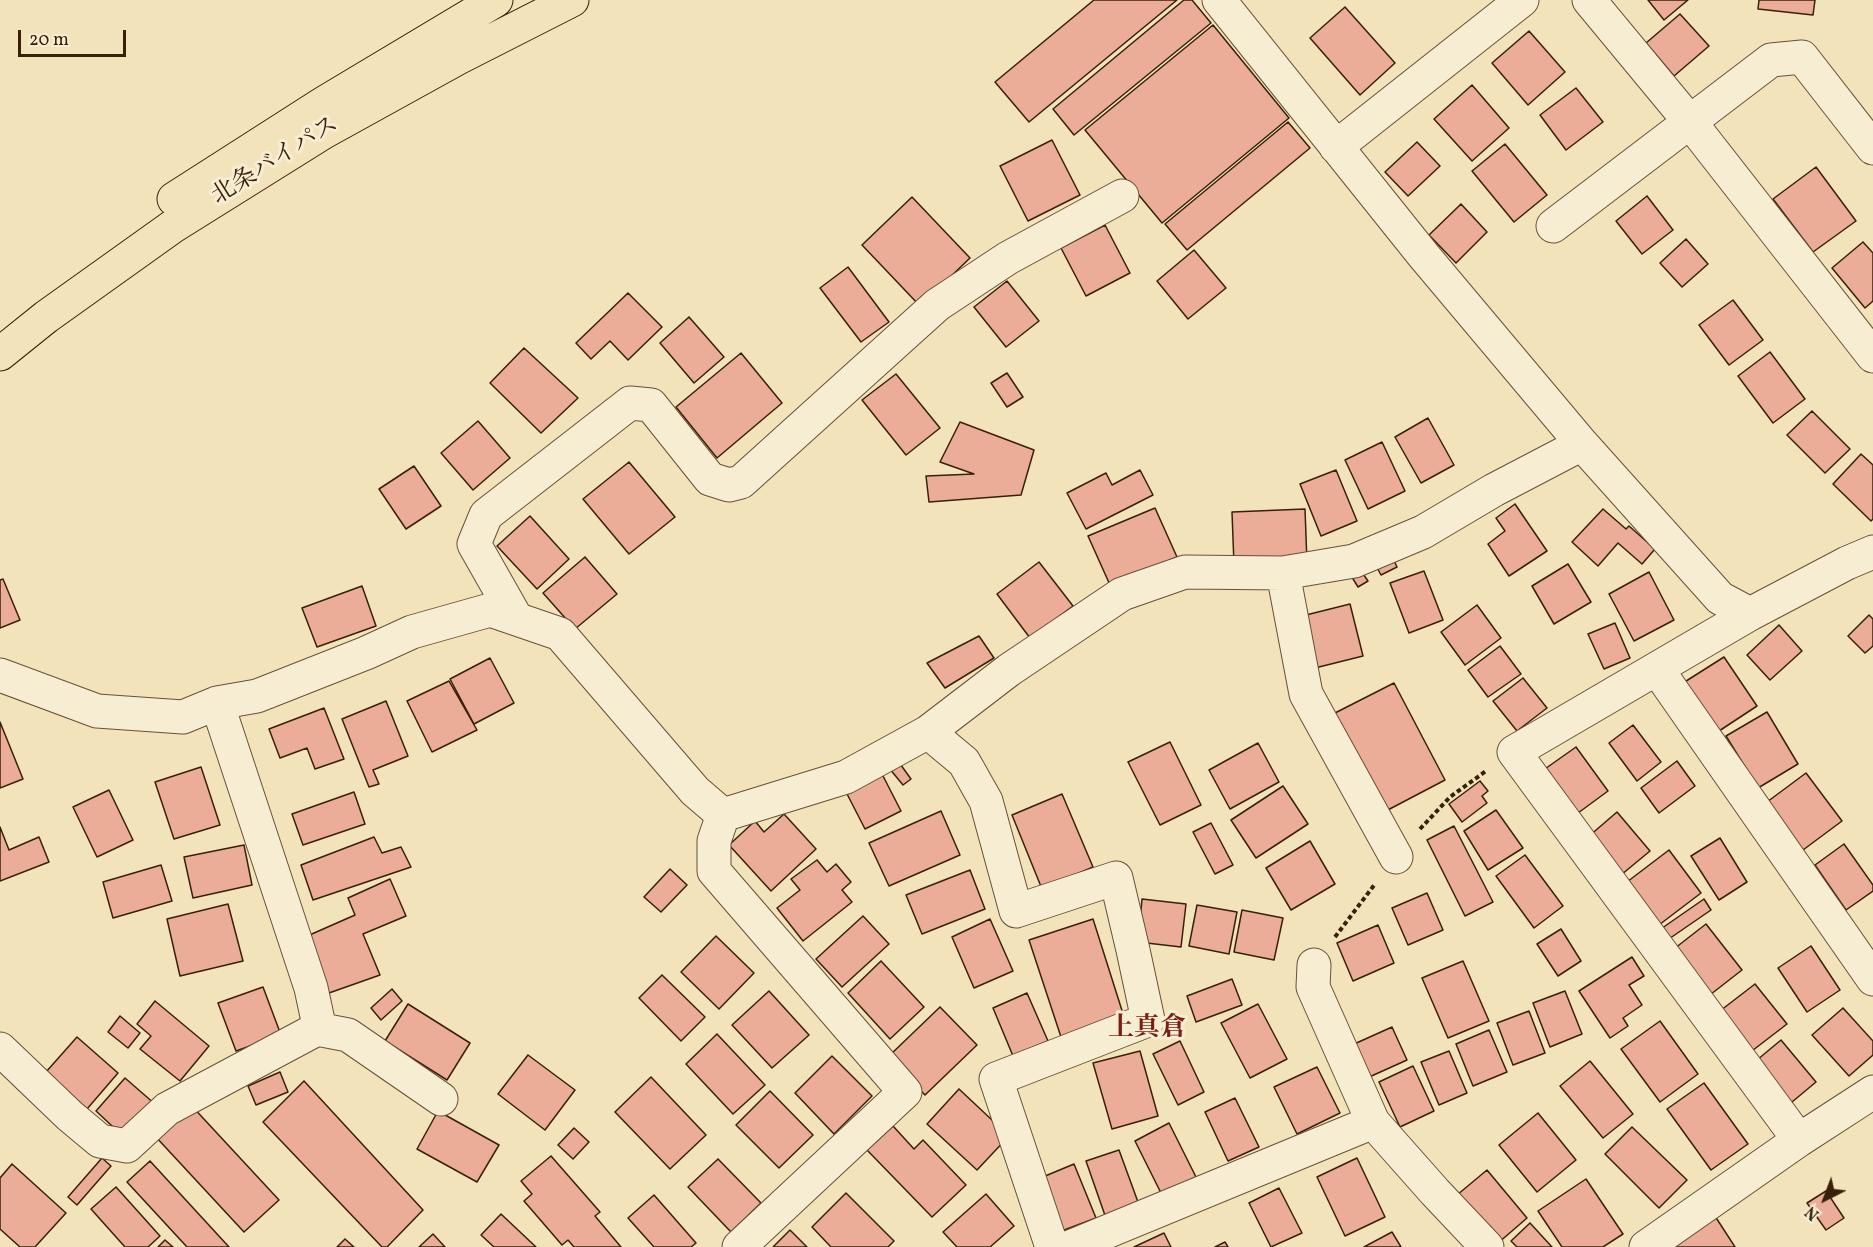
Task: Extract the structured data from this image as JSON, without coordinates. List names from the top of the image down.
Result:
{
  "streets": {
    "highway": ["北条バイパス"]
  },
  "districts": ["上真倉"],
  "scale_bar": "20 m",
  "north": "bottom left"
}
